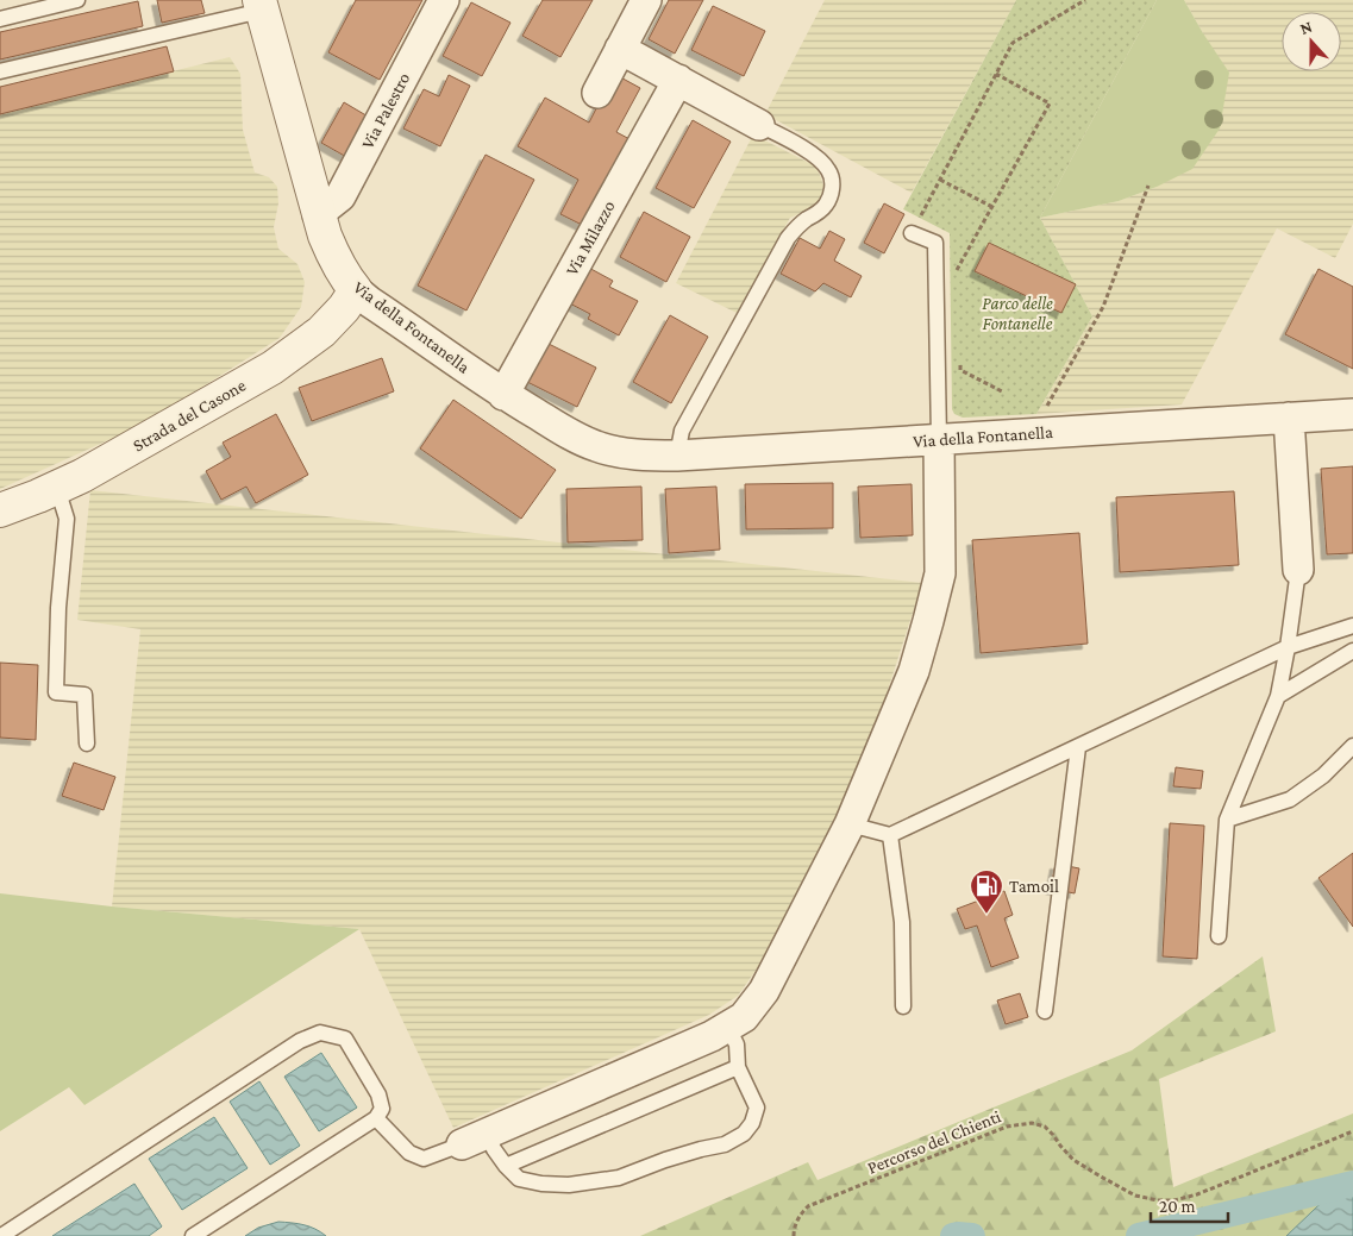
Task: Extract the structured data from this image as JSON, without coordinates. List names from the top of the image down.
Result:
{
  "streets": {
    "street": [
      "Via Palestro",
      "Via Milazzo",
      "Via della Fontanella",
      "Strada del Casone"
    ],
    "path": ["Percorso del Chienti"]
  },
  "crossings": [
    ["Via Palestro", "Via della Fontanella"],
    ["Via Milazzo", "Via della Fontanella"],
    ["Via della Fontanella", "Strada del Casone"]
  ],
  "parks": ["Parco delle Fontanelle"],
  "places": {
    "fuel station": ["Tamoil"]
  },
  "scale_bar": "20 m",
  "north": "top"
}
